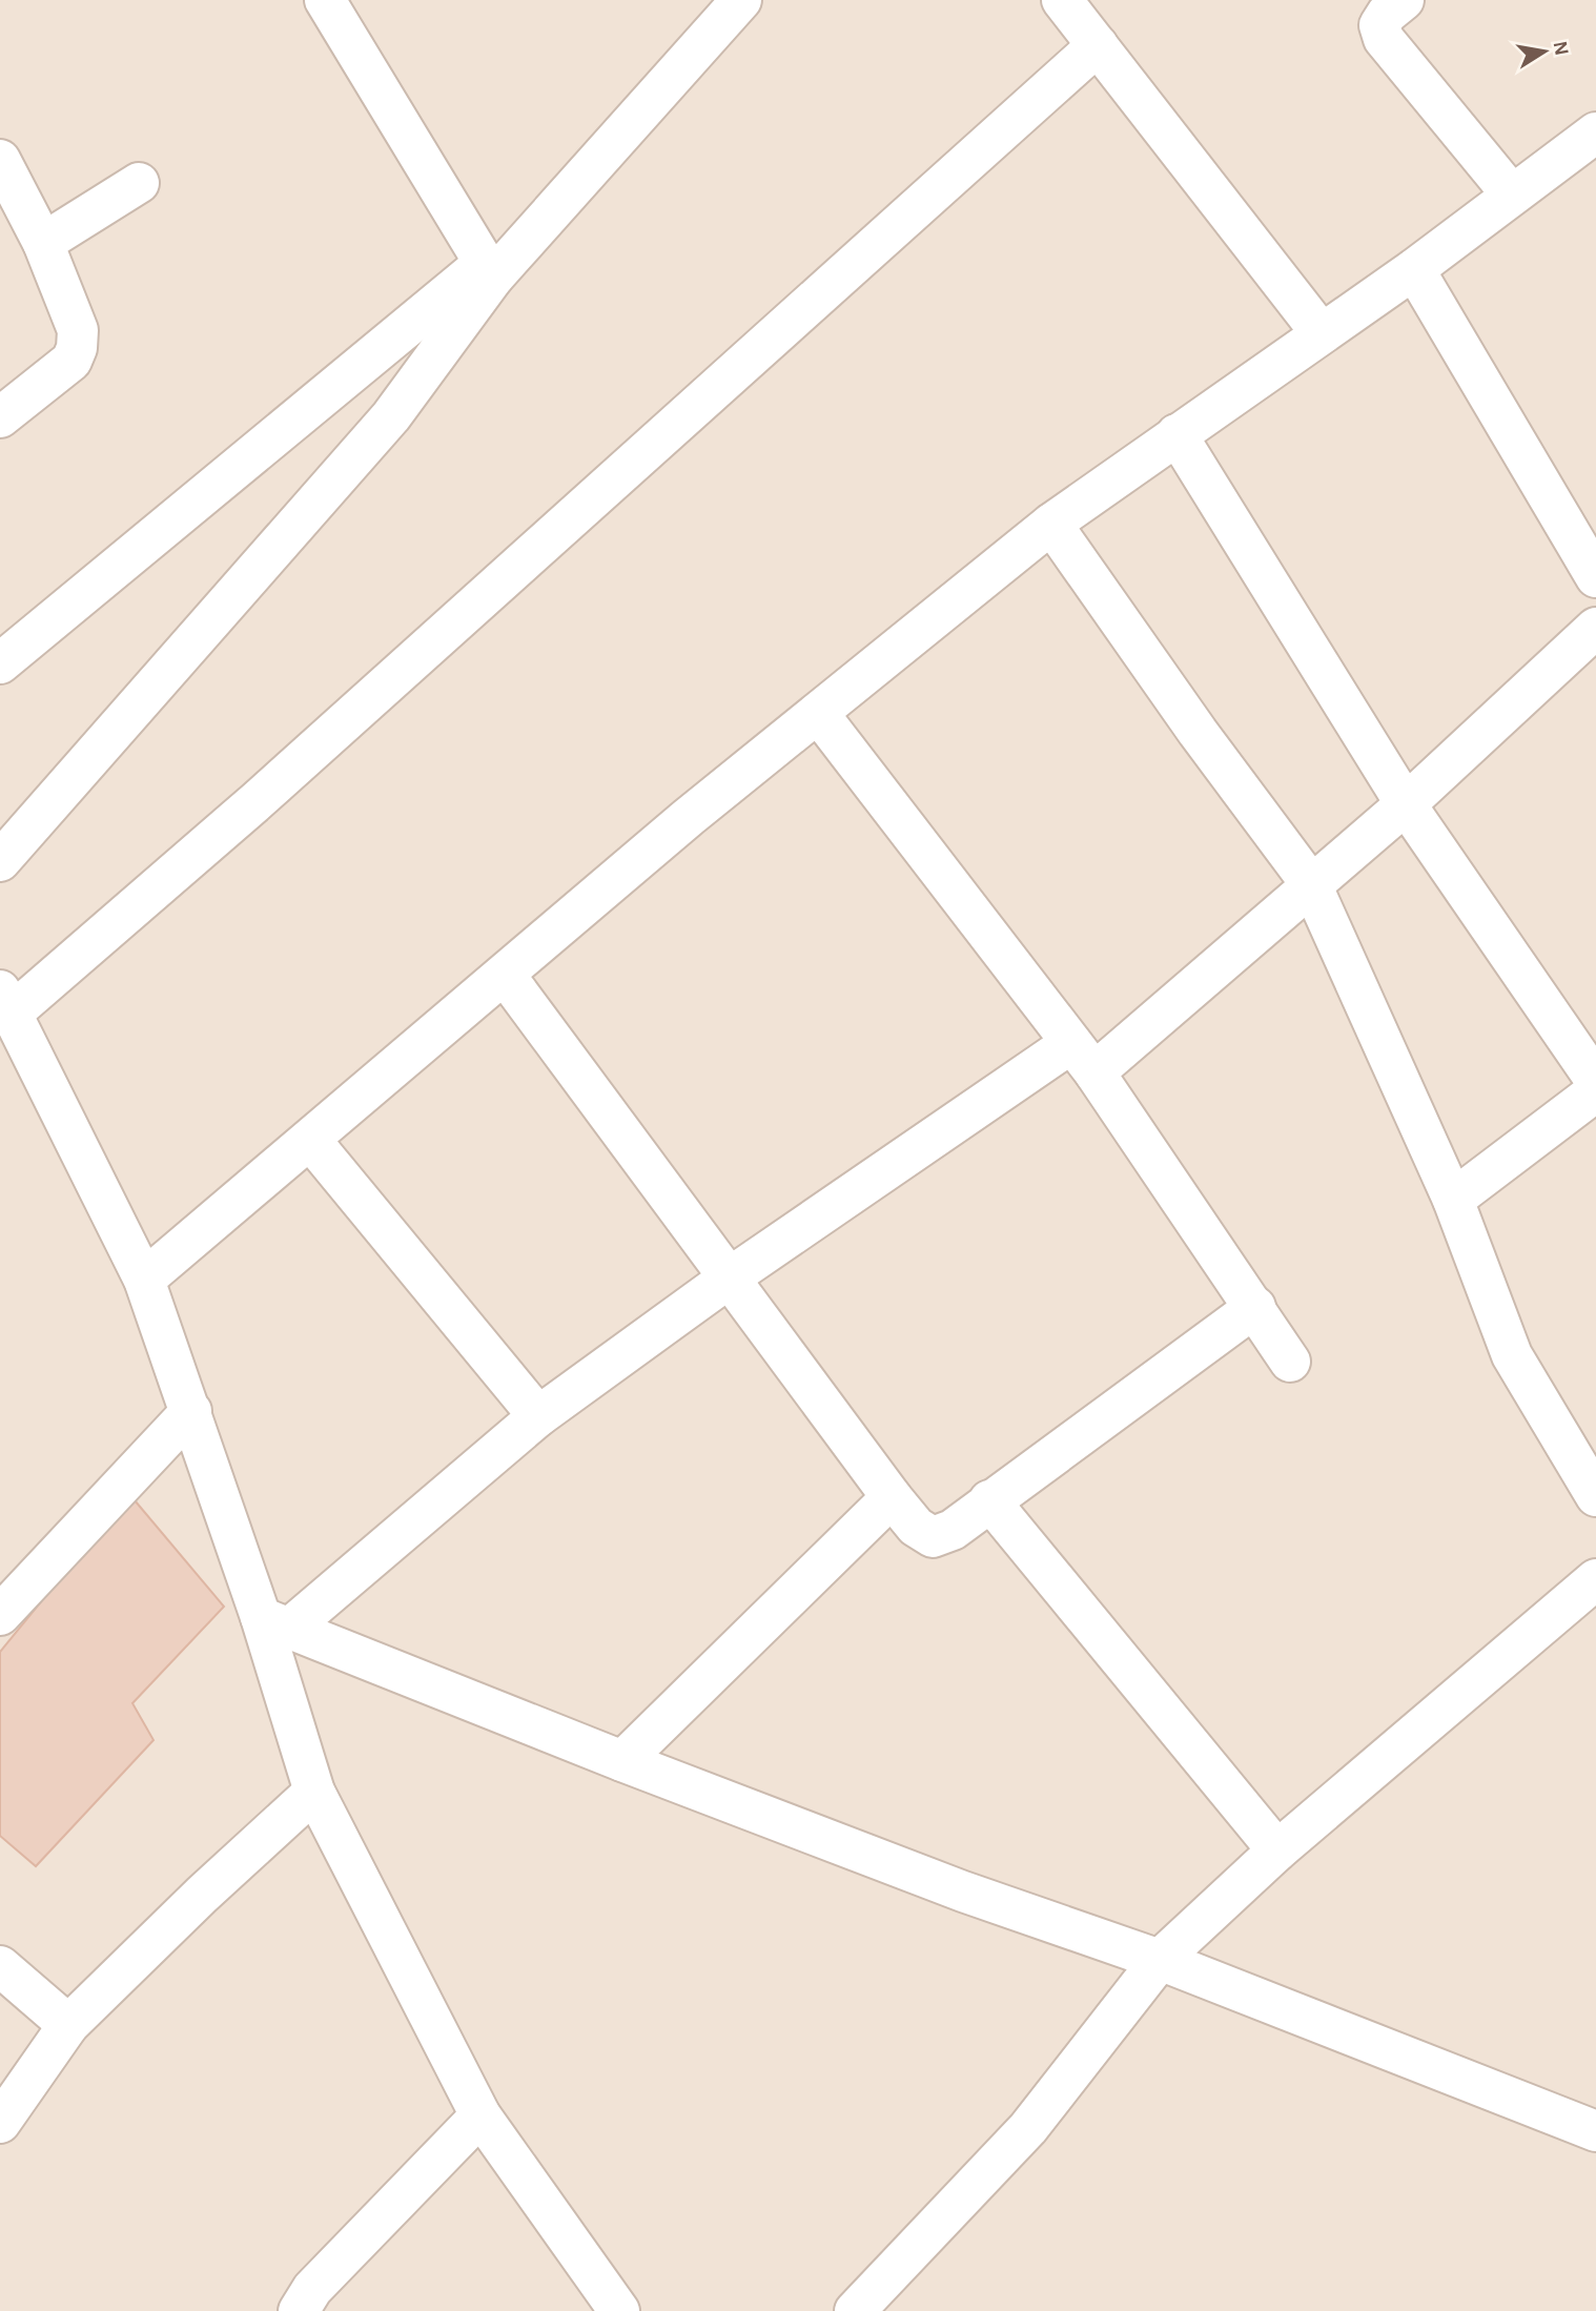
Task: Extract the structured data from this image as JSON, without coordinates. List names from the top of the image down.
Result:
{
  "north": "right"
}
